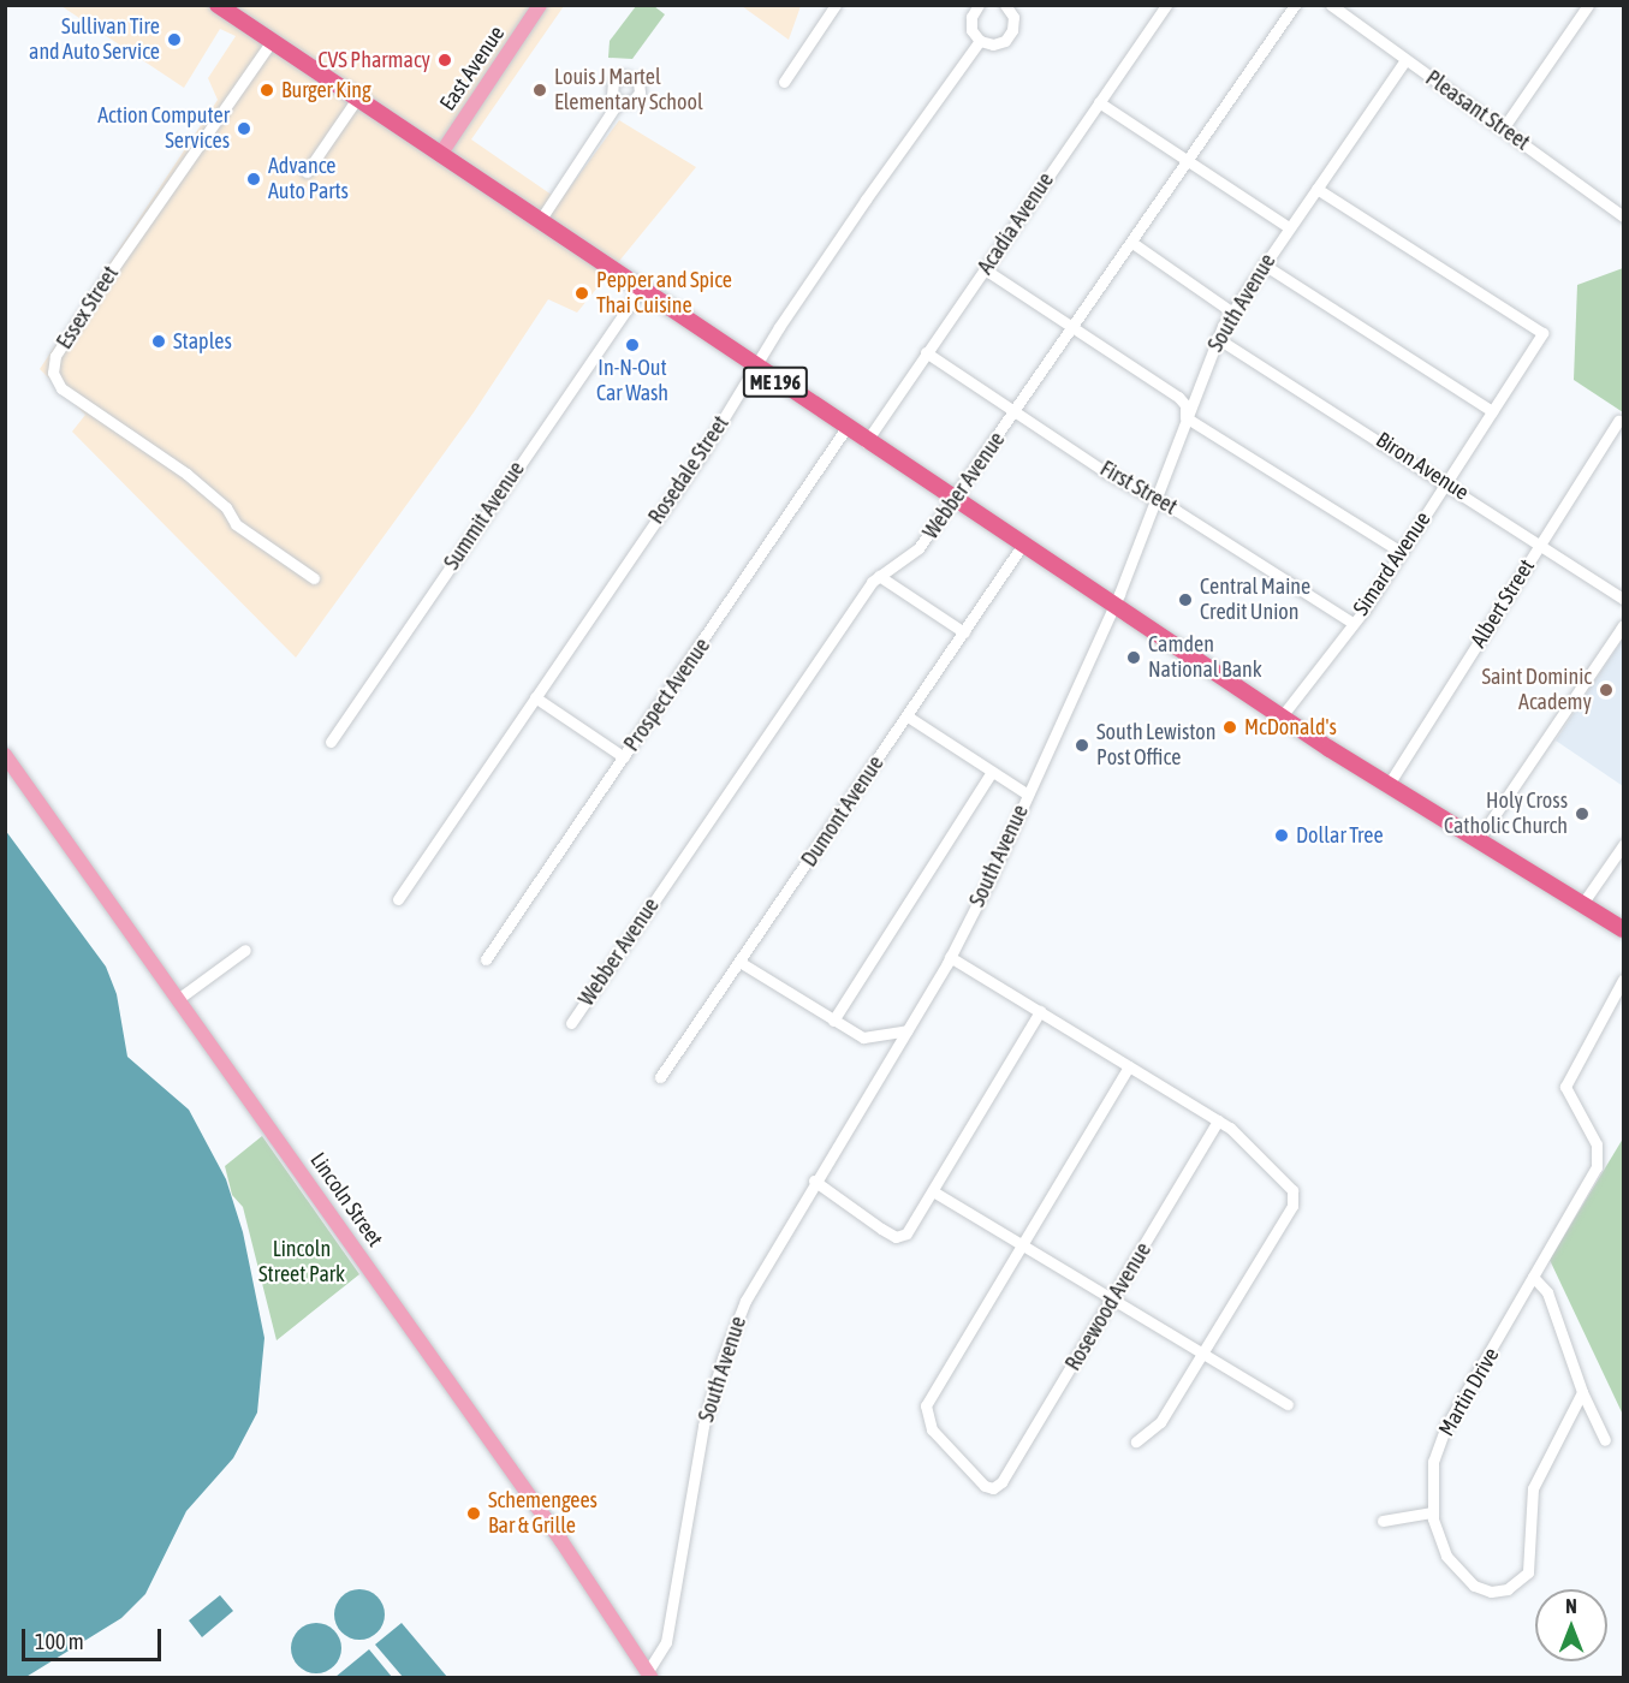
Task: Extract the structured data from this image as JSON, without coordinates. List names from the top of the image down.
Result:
{
  "streets": {
    "highway": ["ME 196"],
    "main road": ["East Avenue", "Lincoln Street"],
    "street": [
      "Pleasant Street",
      "Acadia Avenue",
      "South Avenue",
      "Essex Street",
      "Biron Avenue",
      "Rosedale Street",
      "Webber Avenue",
      "First Street",
      "Summit Avenue",
      "Simard Avenue",
      "Albert Street",
      "Prospect Avenue",
      "Dumont Avenue",
      "Rosewood Avenue",
      "Martin Drive"
    ]
  },
  "crossings": [
    ["East Avenue", "ME 196"],
    ["Pleasant Street", "South Avenue"],
    ["Acadia Avenue", "ME 196"],
    ["Acadia Avenue", "First Street"],
    ["South Avenue", "ME 196"],
    ["South Avenue", "Biron Avenue"],
    ["South Avenue", "First Street"],
    ["South Avenue", "Simard Avenue"],
    ["South Avenue", "Lincoln Street"],
    ["Essex Street", "ME 196"],
    ["ME 196", "Rosedale Street"],
    ["ME 196", "Webber Avenue"],
    ["ME 196", "Summit Avenue"],
    ["ME 196", "Simard Avenue"],
    ["ME 196", "Albert Street"],
    ["ME 196", "Prospect Avenue"],
    ["ME 196", "Dumont Avenue"],
    ["Biron Avenue", "Simard Avenue"],
    ["Biron Avenue", "Albert Street"],
    ["Webber Avenue", "First Street"],
    ["First Street", "Simard Avenue"]
  ],
  "parks": ["Lincoln Street Park"],
  "places": [
    "Sullivan Tire and Auto Service",
    "CVS Pharmacy",
    "Burger King",
    "Louis J Martel Elementary School",
    "Action Computer Services",
    "Advance Auto Parts",
    "Pepper and Spice Thai Cuisine",
    "Staples",
    "In-N-Out Car Wash",
    "Central Maine Credit Union",
    "Camden National Bank",
    "Saint Dominic Academy",
    "McDonald's",
    "South Lewiston Post Office",
    "Holy Cross Catholic Church",
    "Dollar Tree",
    "Schemengees Bar & Grille"
  ],
  "scale_bar": "100 m",
  "north": "top"
}
